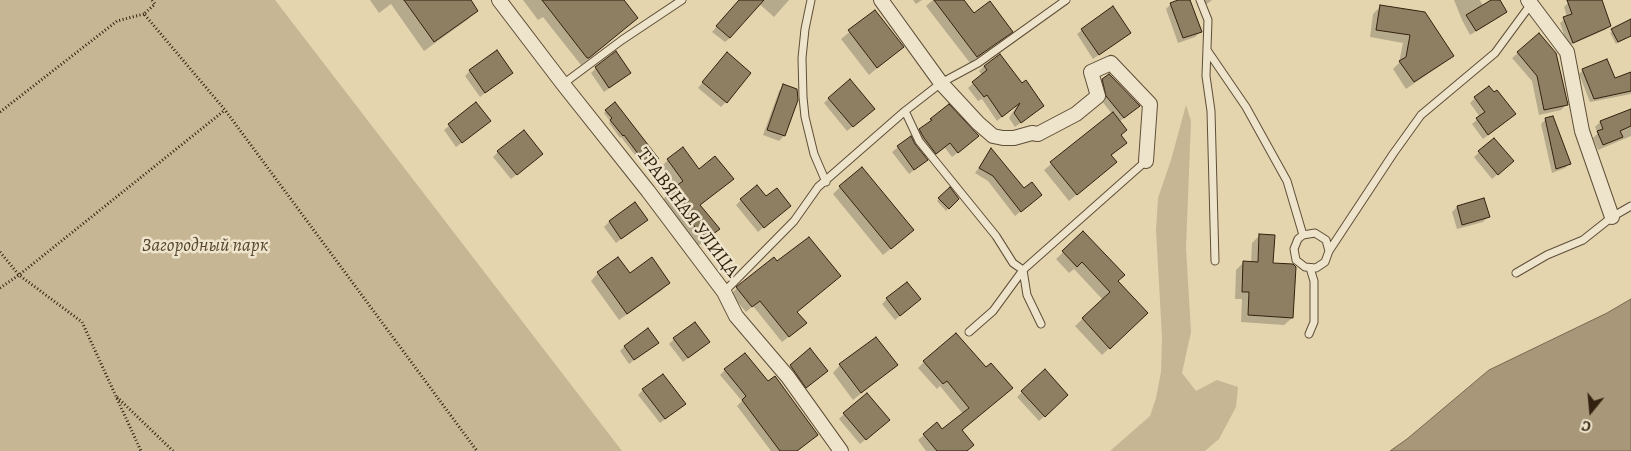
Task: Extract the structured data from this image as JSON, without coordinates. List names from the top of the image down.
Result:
{
  "streets": {
    "street": ["ТРАВЯНАЯ УЛИЦА"]
  },
  "parks": ["Загородный парк"],
  "north": "bottom"
}
